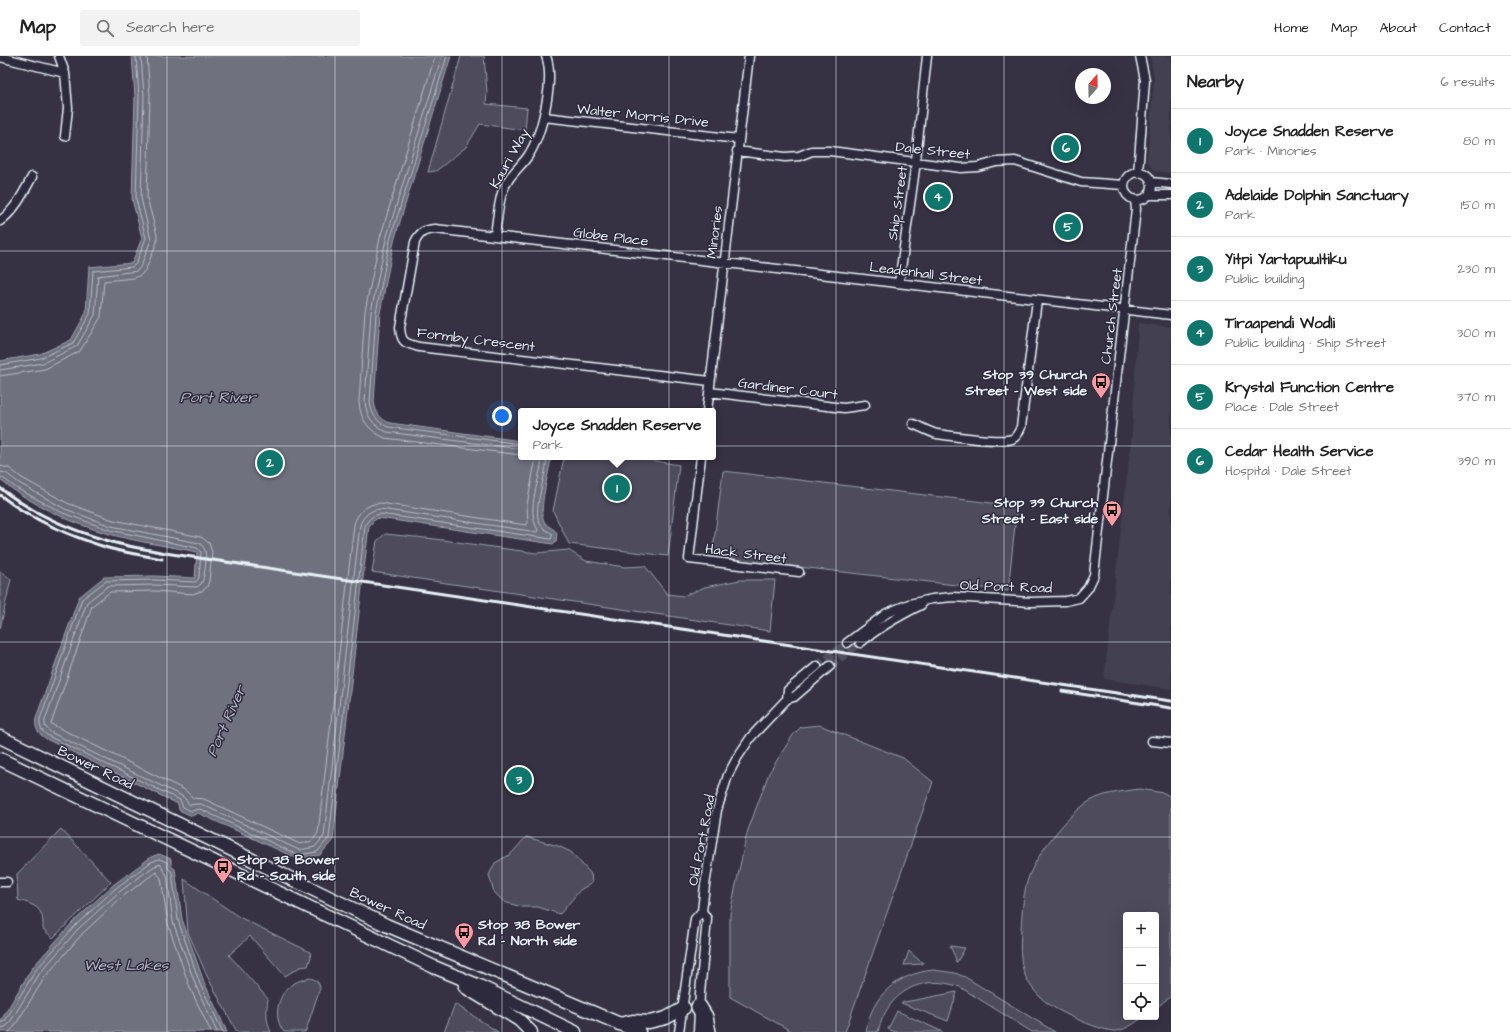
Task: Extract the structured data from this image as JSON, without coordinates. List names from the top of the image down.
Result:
{
  "streets": {
    "main road": ["Bower Road"],
    "street": [
      "Walter Morris Drive",
      "Dale Street",
      "Kauri Way",
      "Ship Street",
      "Minories",
      "Globe Place",
      "Leadenhall Street",
      "Church Street",
      "Formby Crescent",
      "Gardiner Court",
      "Hack Street",
      "Old Port Road"
    ]
  },
  "crossings": [
    ["Walter Morris Drive", "Kauri Way"],
    ["Walter Morris Drive", "Minories"],
    ["Dale Street", "Ship Street"],
    ["Dale Street", "Minories"],
    ["Dale Street", "Church Street"],
    ["Kauri Way", "Globe Place"],
    ["Kauri Way", "Formby Crescent"],
    ["Ship Street", "Leadenhall Street"],
    ["Minories", "Globe Place"],
    ["Minories", "Leadenhall Street"],
    ["Minories", "Formby Crescent"],
    ["Minories", "Gardiner Court"],
    ["Globe Place", "Leadenhall Street"],
    ["Globe Place", "Formby Crescent"],
    ["Leadenhall Street", "Church Street"],
    ["Church Street", "Old Port Road"]
  ],
  "water": ["Port River", "West Lakes"],
  "places": {
    "bus stop": [
      "Stop 39 Church Street - West side",
      "Stop 39 Church Street - East side",
      "Stop 38 Bower Rd - South side",
      "Stop 38 Bower Rd - North side"
    ]
  },
  "north": "top",
  "page": {
    "header": "Map",
    "search": "Search here",
    "nav": [
      "Home",
      "Map",
      "About",
      "Contact"
    ],
    "heading": ["Nearby", "6 results"],
    "list": [
      {
        "mark": "1",
        "name": "Joyce Snadden Reserve",
        "note": "Park · Minories",
        "value": "80 m"
      },
      {
        "mark": "2",
        "name": "Adelaide Dolphin Sanctuary",
        "note": "Park",
        "value": "150 m"
      },
      {
        "mark": "3",
        "name": "Yitpi Yartapuultiku",
        "note": "Public building",
        "value": "230 m"
      },
      {
        "mark": "4",
        "name": "Tiraapendi Wodli",
        "note": "Public building · Ship Street",
        "value": "300 m"
      },
      {
        "mark": "5",
        "name": "Krystal Function Centre",
        "note": "Place · Dale Street",
        "value": "370 m"
      },
      {
        "mark": "6",
        "name": "Cedar Health Service",
        "note": "Hospital · Dale Street",
        "value": "390 m"
      }
    ],
    "pins": [
      "6",
      "4",
      "5",
      "2",
      "1",
      "3"
    ],
    "popup": ["Joyce Snadden Reserve", "Park"],
    "map_buttons": ["+", "−"]
  }
}
